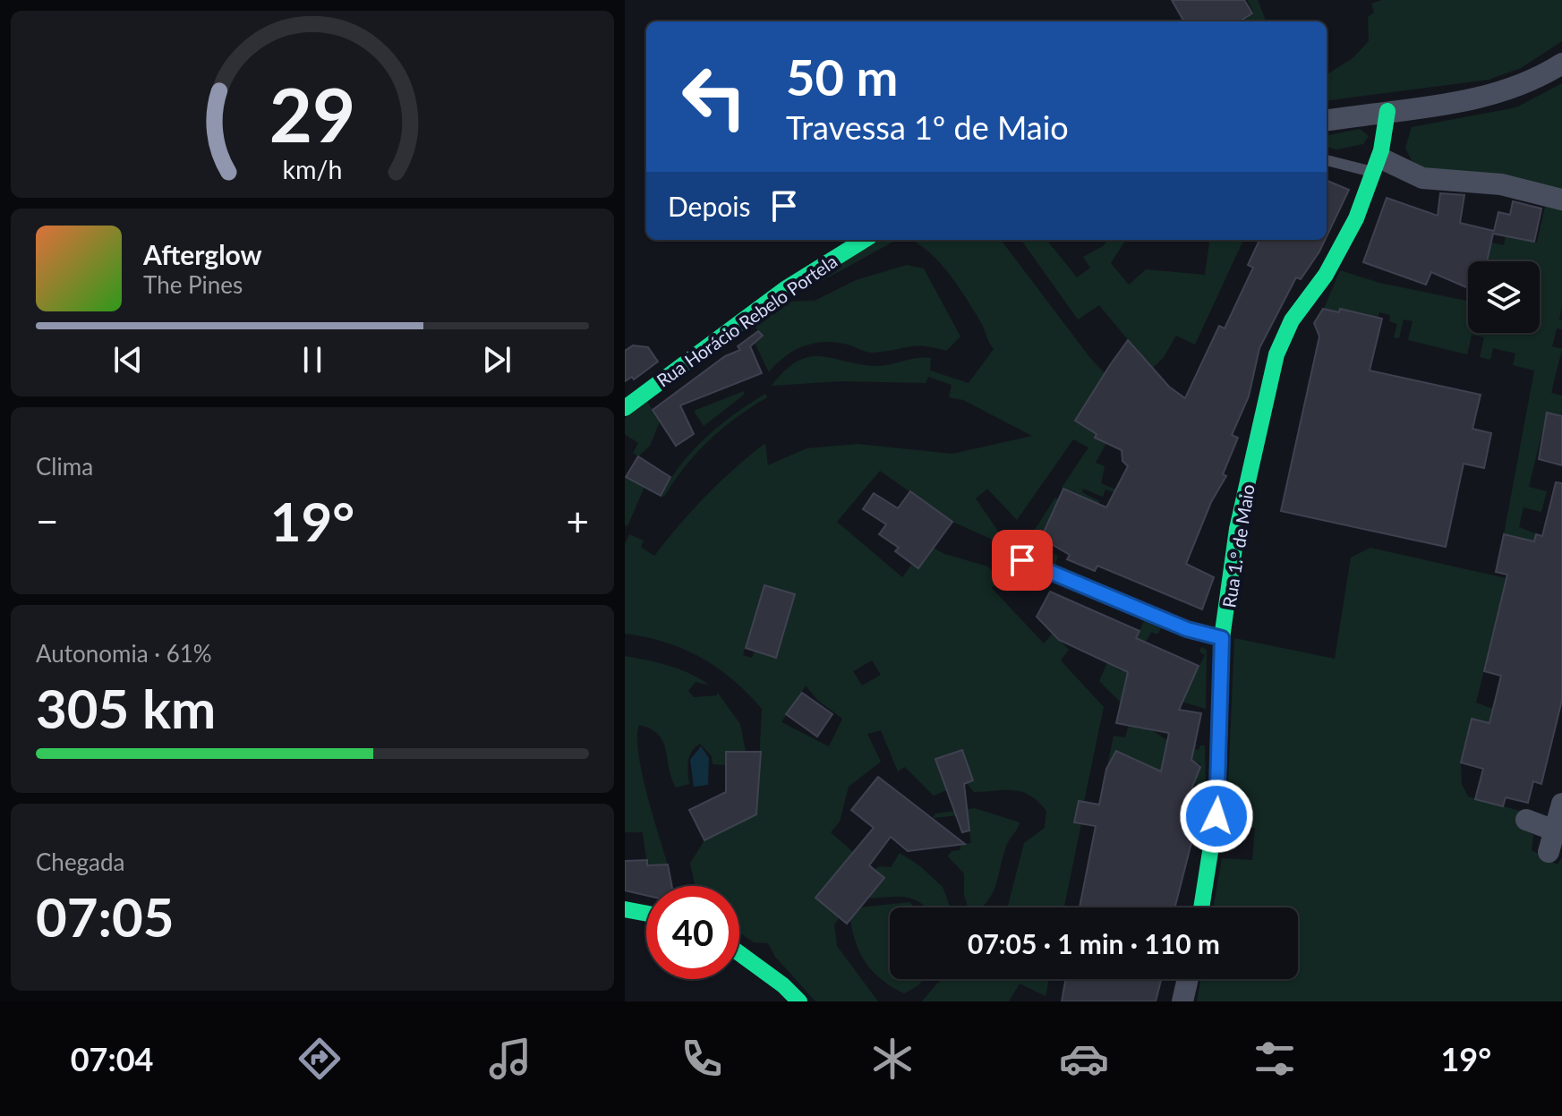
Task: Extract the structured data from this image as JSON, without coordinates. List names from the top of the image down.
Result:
{
  "streets": {
    "street": ["Rua Horácio Rebelo Portela", "Rua 1.º de Maio"]
  },
  "page": {
    "turn": ["50 m", "Travessa 1º de Maio"],
    "then": "Depois",
    "song": ["Afterglow", "The Pines"],
    "tile": [
      "Clima",
      ["Autonomia · 61%", "305 km"],
      ["Chegada", "07:05"]
    ],
    "heat": ["−", "19°", "+"],
    "limit": "40",
    "trip": "07:05 · 1 min · 110 m",
    "tabs": ["07:04", "19°"],
    "gauge": ["29", "km/h"]
  }
}
